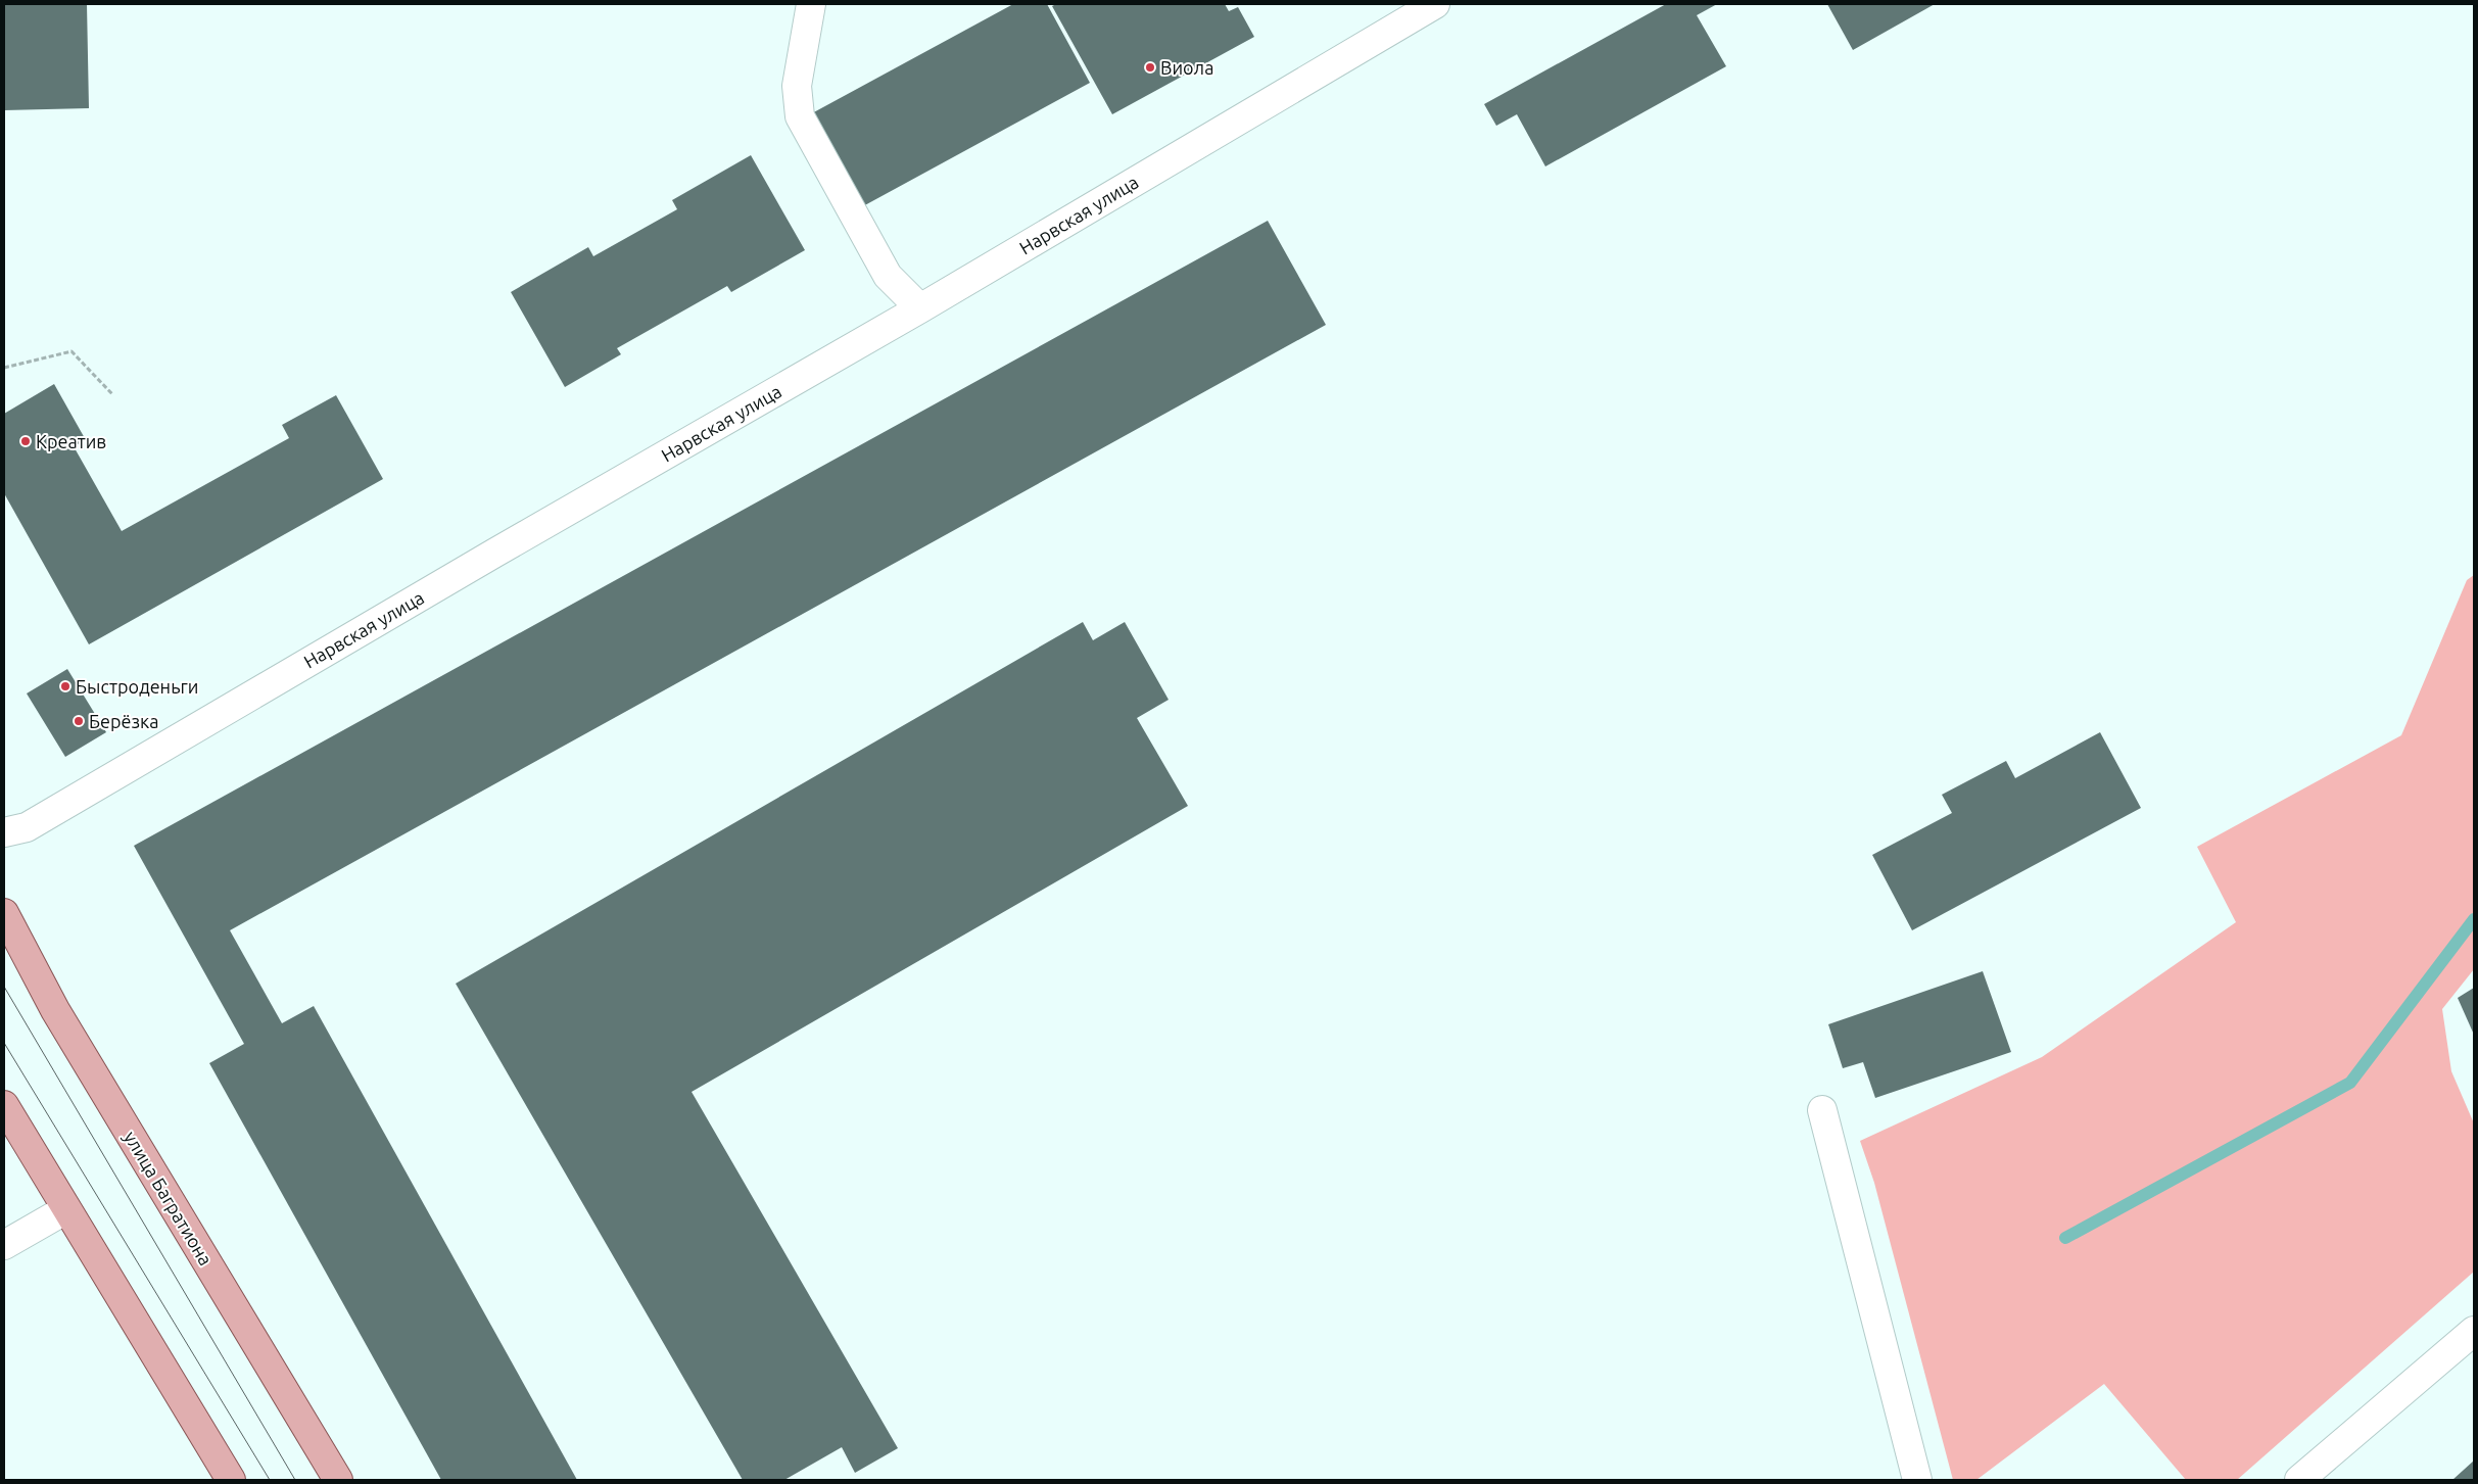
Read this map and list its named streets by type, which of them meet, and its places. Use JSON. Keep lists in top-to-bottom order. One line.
{"streets":{"main road":["улица Багратиона"],"street":["Нарвская улица"]},"places":["Виола","Креатив","Быстроденьги","Берёзка"]}
